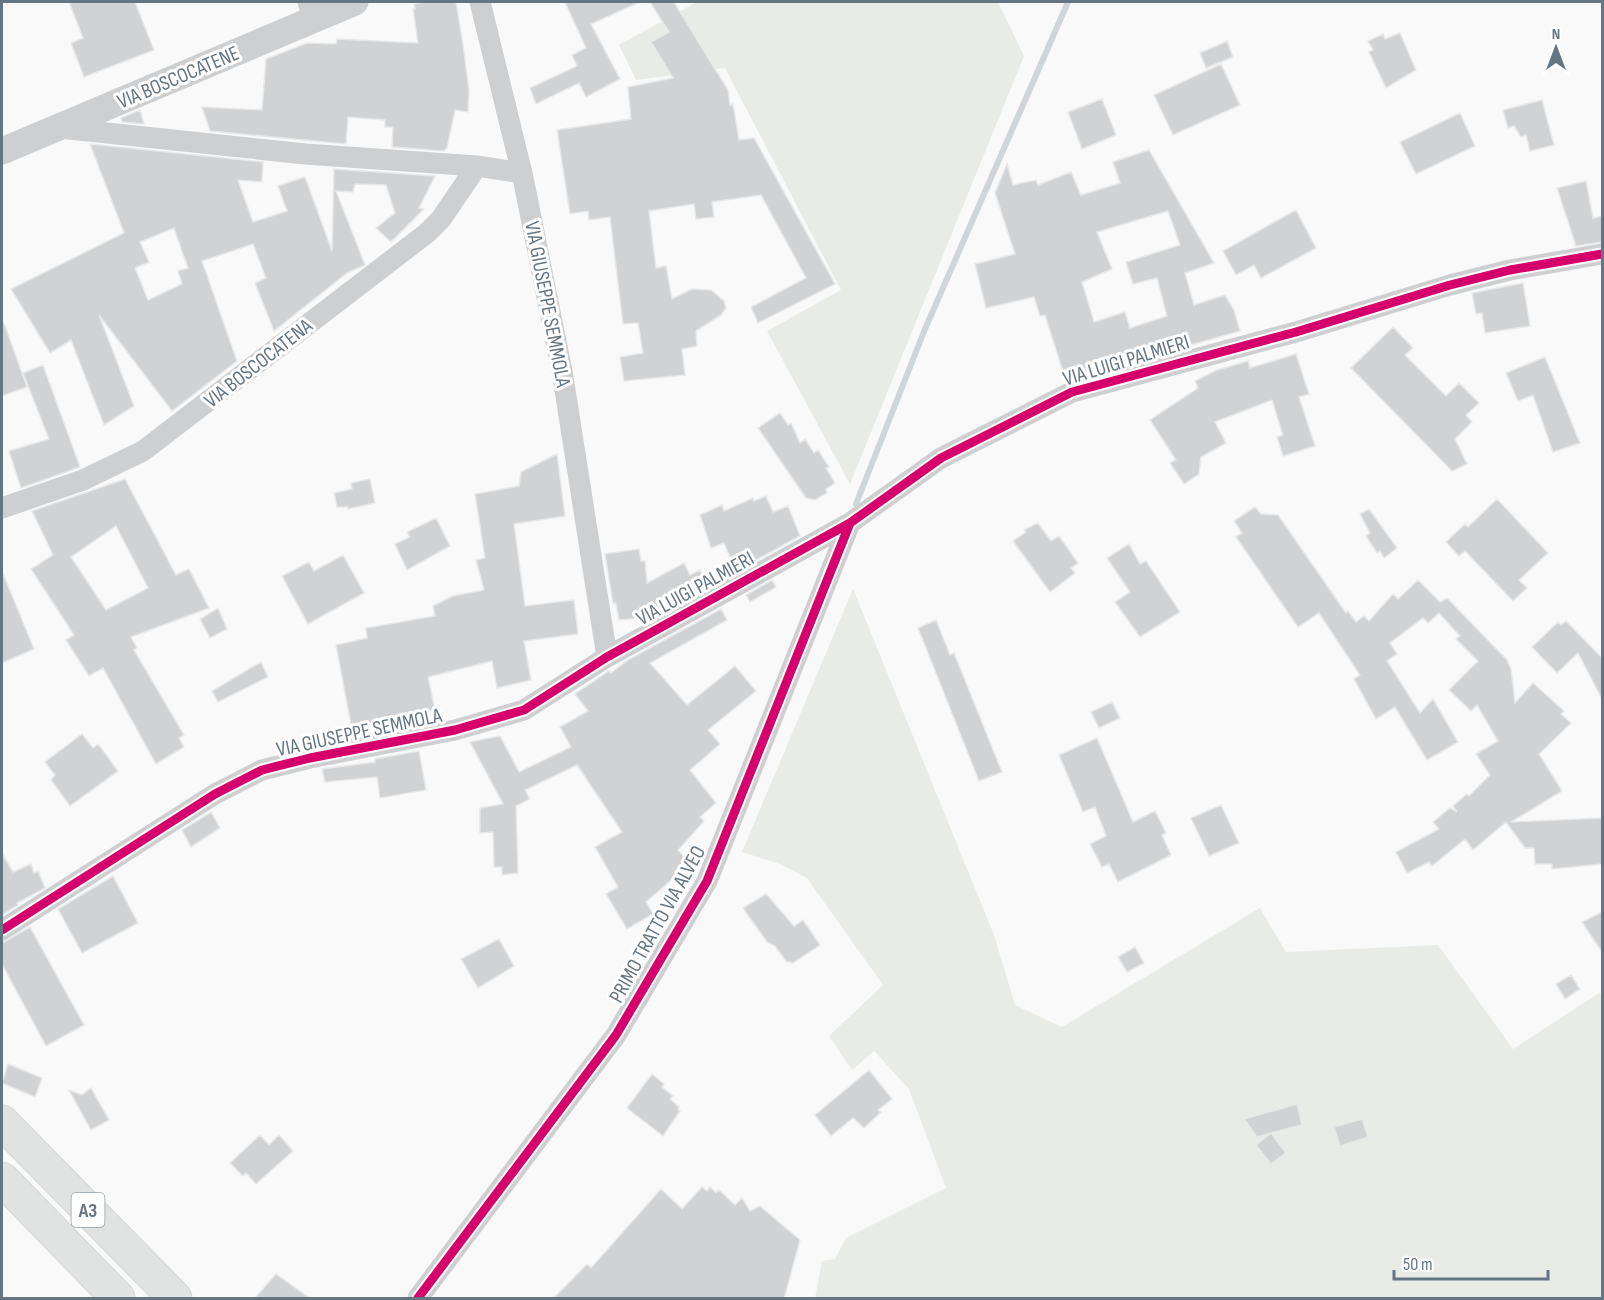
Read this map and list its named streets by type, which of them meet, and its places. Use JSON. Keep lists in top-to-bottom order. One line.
{"streets":{"highway":["A3"],"street":["VIA BOSCOCATENE","VIA GIUSEPPE SEMMOLA","VIA LUIGI PALMIERI","VIA BOSCOCATENA","PRIMO TRATTO VIA ALVEO"]},"crossings":[["VIA GIUSEPPE SEMMOLA","VIA LUIGI PALMIERI"],["VIA LUIGI PALMIERI","PRIMO TRATTO VIA ALVEO"]],"scale_bar":"50 m","north":"top"}
